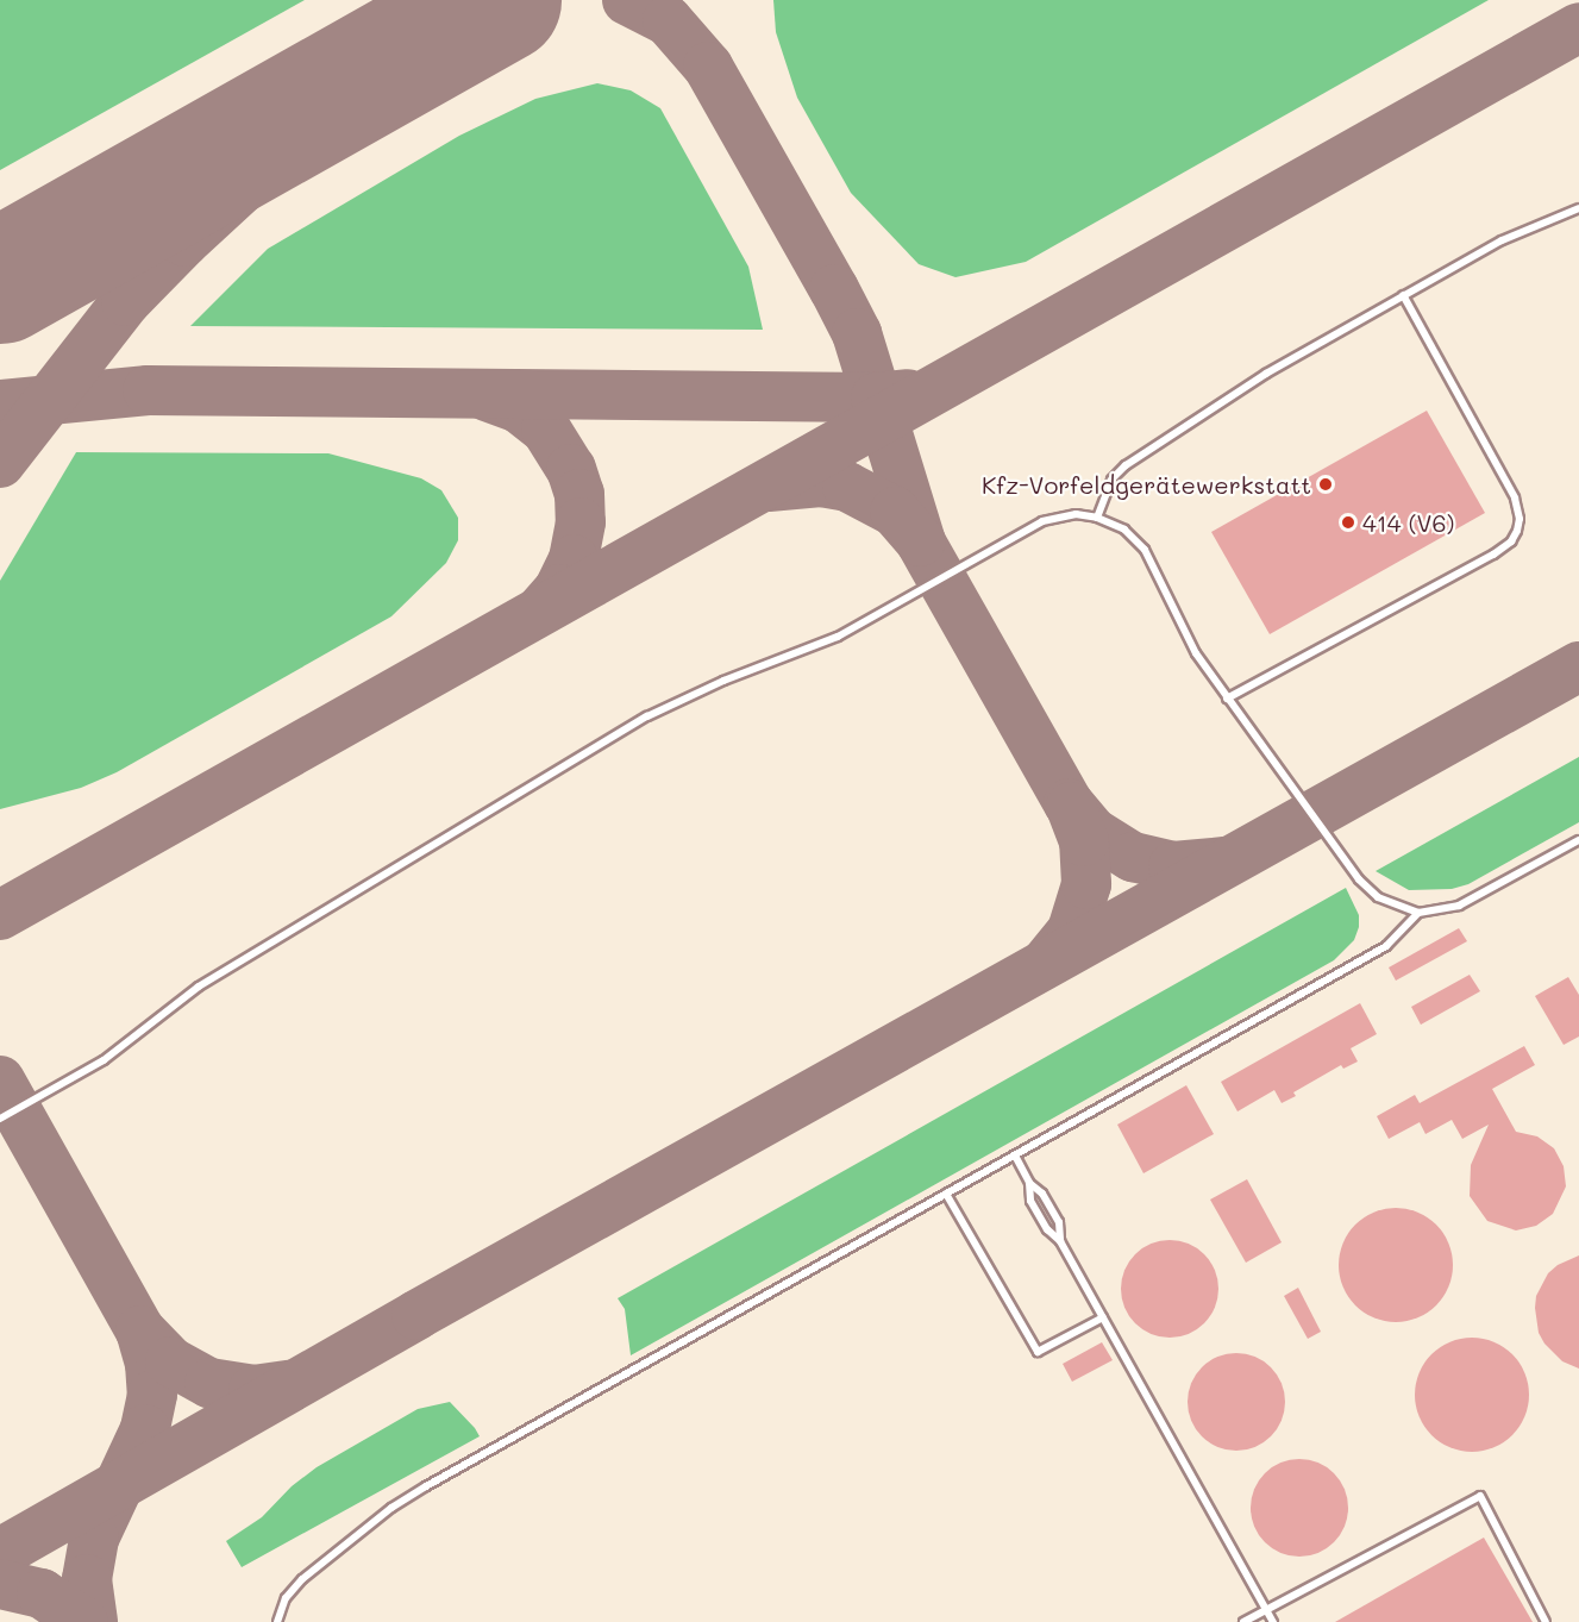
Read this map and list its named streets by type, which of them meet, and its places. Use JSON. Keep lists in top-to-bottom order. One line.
{"places":["Kfz-Vorfeldgerätewerkstatt","414 (V6)"]}
